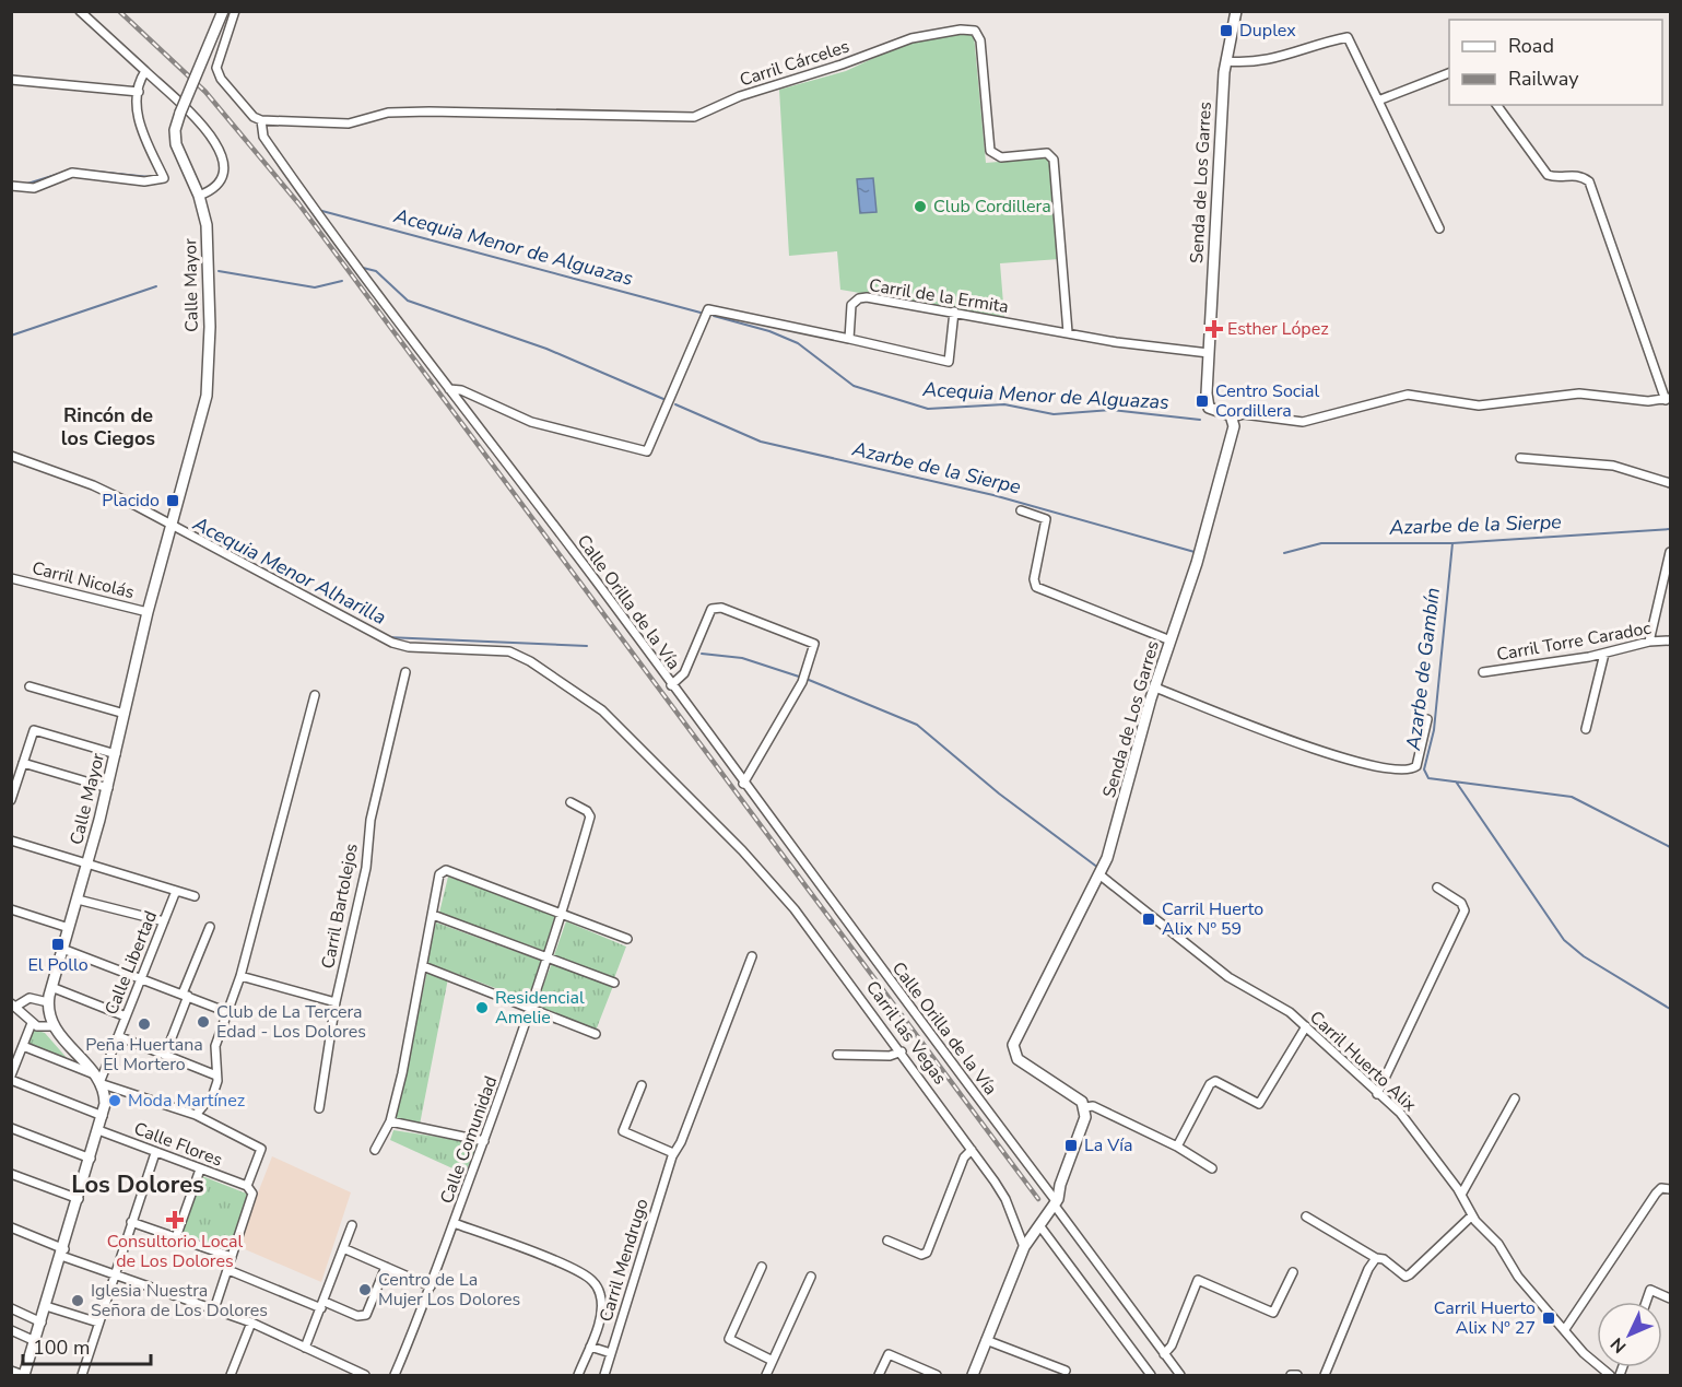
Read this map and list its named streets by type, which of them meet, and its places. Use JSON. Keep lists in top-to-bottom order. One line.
{"streets":{"street":["Carril Cárceles","Senda de Los Garres","Calle Mayor","Carril de la Ermita","Carril Nicolás","Calle Orilla de la Vía","Carril Torre Caradoc","Carril Bartolejos","Calle Libertad","Carril las Vegas","Carril Huerto Alix","Calle Comunidad","Calle Flores","Carril Mendrugo"]},"crossings":[["Carril Cárceles","Carril de la Ermita"],["Carril Cárceles","Calle Orilla de la Vía"],["Senda de Los Garres","Carril de la Ermita"],["Senda de Los Garres","Carril Huerto Alix"],["Calle Mayor","Carril Nicolás"],["Calle Mayor","Calle Libertad"],["Calle Mayor","Carril las Vegas"]],"districts":["Rincón de los Ciegos","Los Dolores"],"water":["Acequia Menor de Alguazas","Azarbe de la Sierpe","Acequia Menor Alharilla","Azarbe de Gambín"],"places":{"transit":["Duplex","Centro Social Cordillera","Placido","Carril Huerto Alix Nº 59","El Pollo","La Vía","Carril Huerto Alix Nº 27"],"other":["Club Cordillera","Residencial Amelie","Club de La Tercera Edad - Los Dolores","Peña Huertana El Mortero","Moda Martínez","Centro de La Mujer Los Dolores","Iglesia Nuestra Señora de Los Dolores"],"health":["Esther López","Consultorio Local de Los Dolores"]},"legend":["Road","Railway"],"scale_bar":"100 m","north":"bottom left"}
